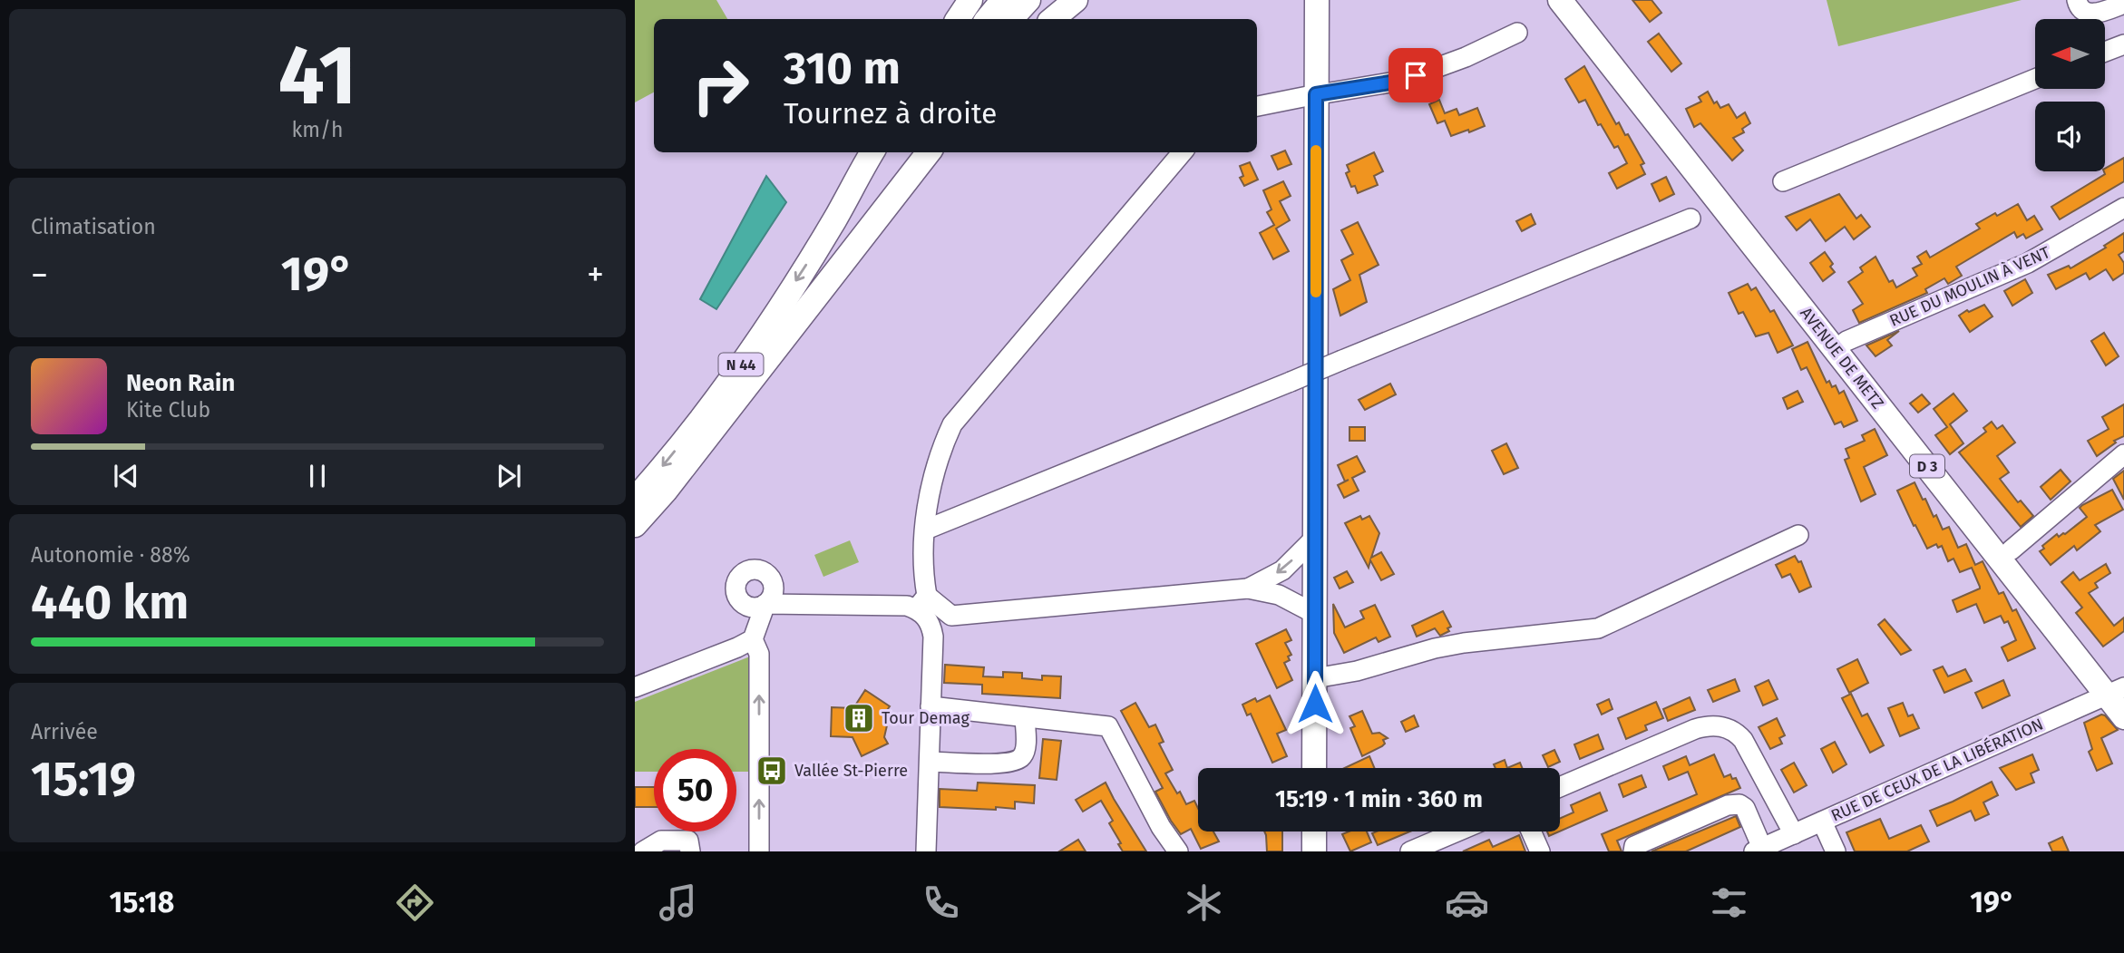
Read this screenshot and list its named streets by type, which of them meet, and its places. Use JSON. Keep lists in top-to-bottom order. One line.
{"streets":{"main road":["AVENUE DE METZ","N 44","D 3"],"street":["RUE DU MOULIN À VENT","RUE DE CEUX DE LA LIBÉRATION"]},"crossings":[["RUE DU MOULIN À VENT","AVENUE DE METZ"],["AVENUE DE METZ","RUE DE CEUX DE LA LIBÉRATION"]],"places":{"building":["Tour Demag"],"bus stop":["Vallée St-Pierre"]},"north":"left","page":{"tile":[["41","km/h"],"Climatisation",["Autonomie · 88%","440 km"],["Arrivée","15:19"]],"turn":["310 m","Tournez à droite"],"heat":["−","19°","+"],"song":["Neon Rain","Kite Club"],"limit":"50","trip":"15:19 · 1 min · 360 m","tabs":["15:18","19°"]}}
